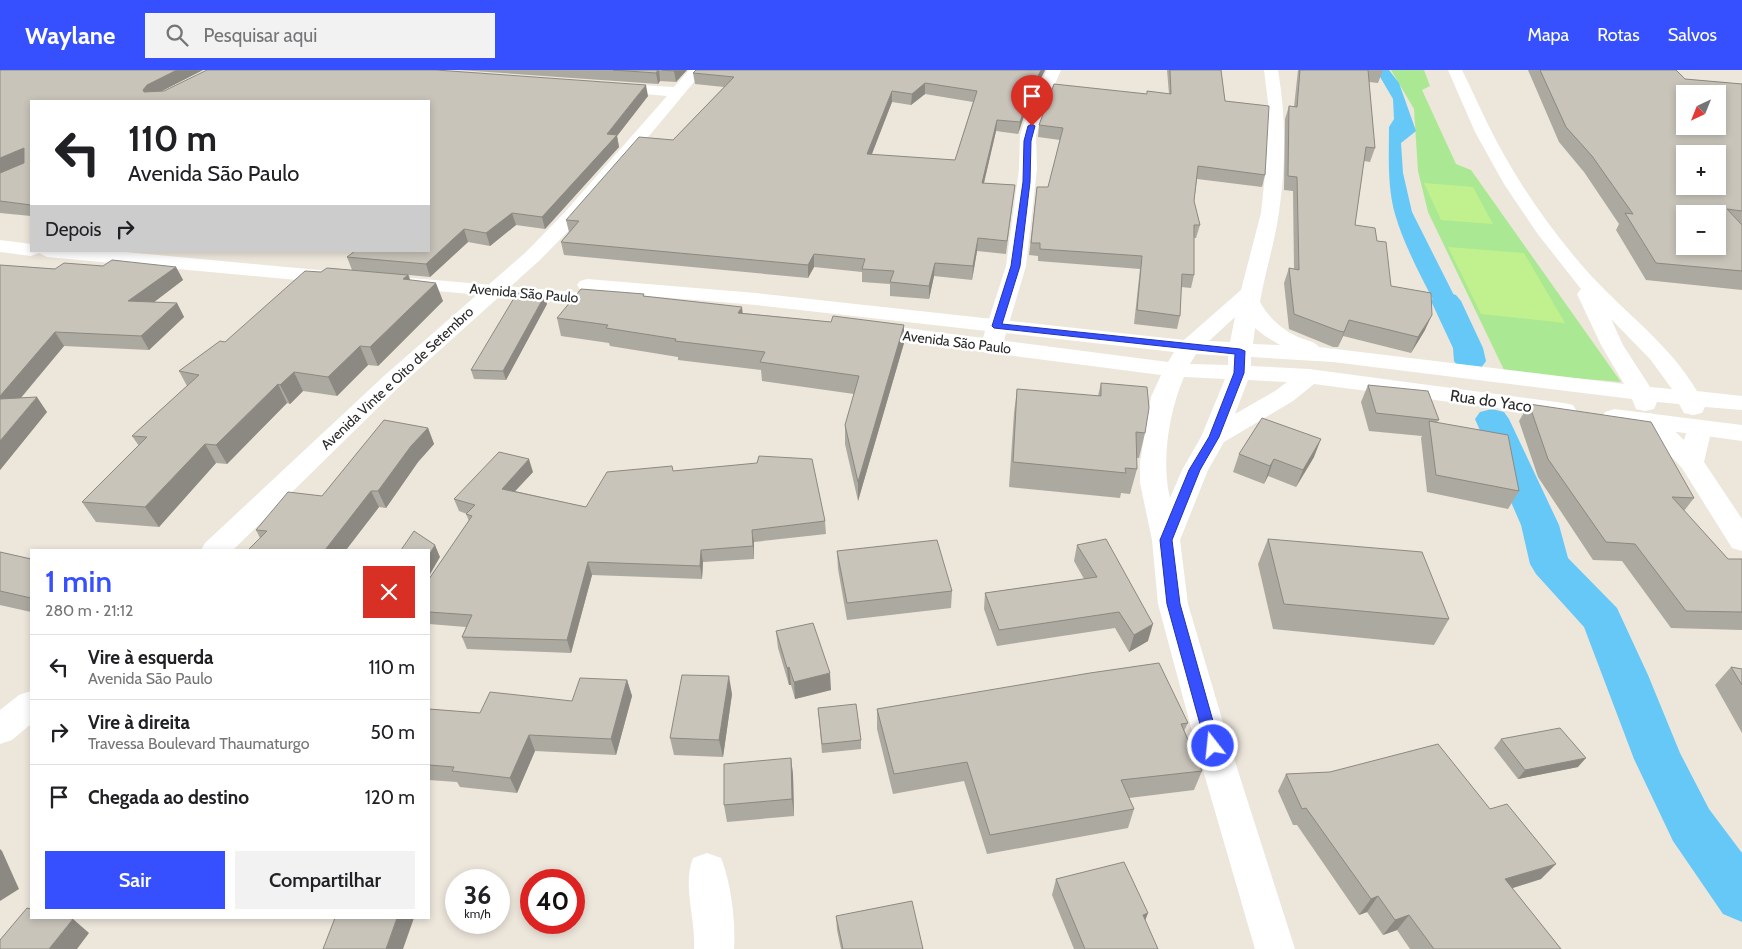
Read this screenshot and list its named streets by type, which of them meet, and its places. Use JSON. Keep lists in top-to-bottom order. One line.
{"streets":{"street":["Avenida São Paulo","Avenida Vinte e Oito de Setembro","Rua do Yaco"]},"crossings":[["Avenida São Paulo","Avenida Vinte e Oito de Setembro"],["Avenida São Paulo","Rua do Yaco"]],"north":"bottom left","page":{"header":"Waylane","search":"Pesquisar aqui","nav":["Mapa","Rotas","Salvos"],"map_buttons":["+","−"],"turn":["110 m","Avenida São Paulo"],"then":"Depois","heading":["1 min","280 m · 21:12"],"list":[{"name":"Vire à esquerda","note":"Avenida São Paulo","value":"110 m"},{"name":"Vire à direita","note":"Travessa Boulevard Thaumaturgo","value":"50 m"},{"name":"Chegada ao destino","value":"120 m"}],"buttons":["Sair","Compartilhar"],"speed":"36 km/h","limit":"40"}}
